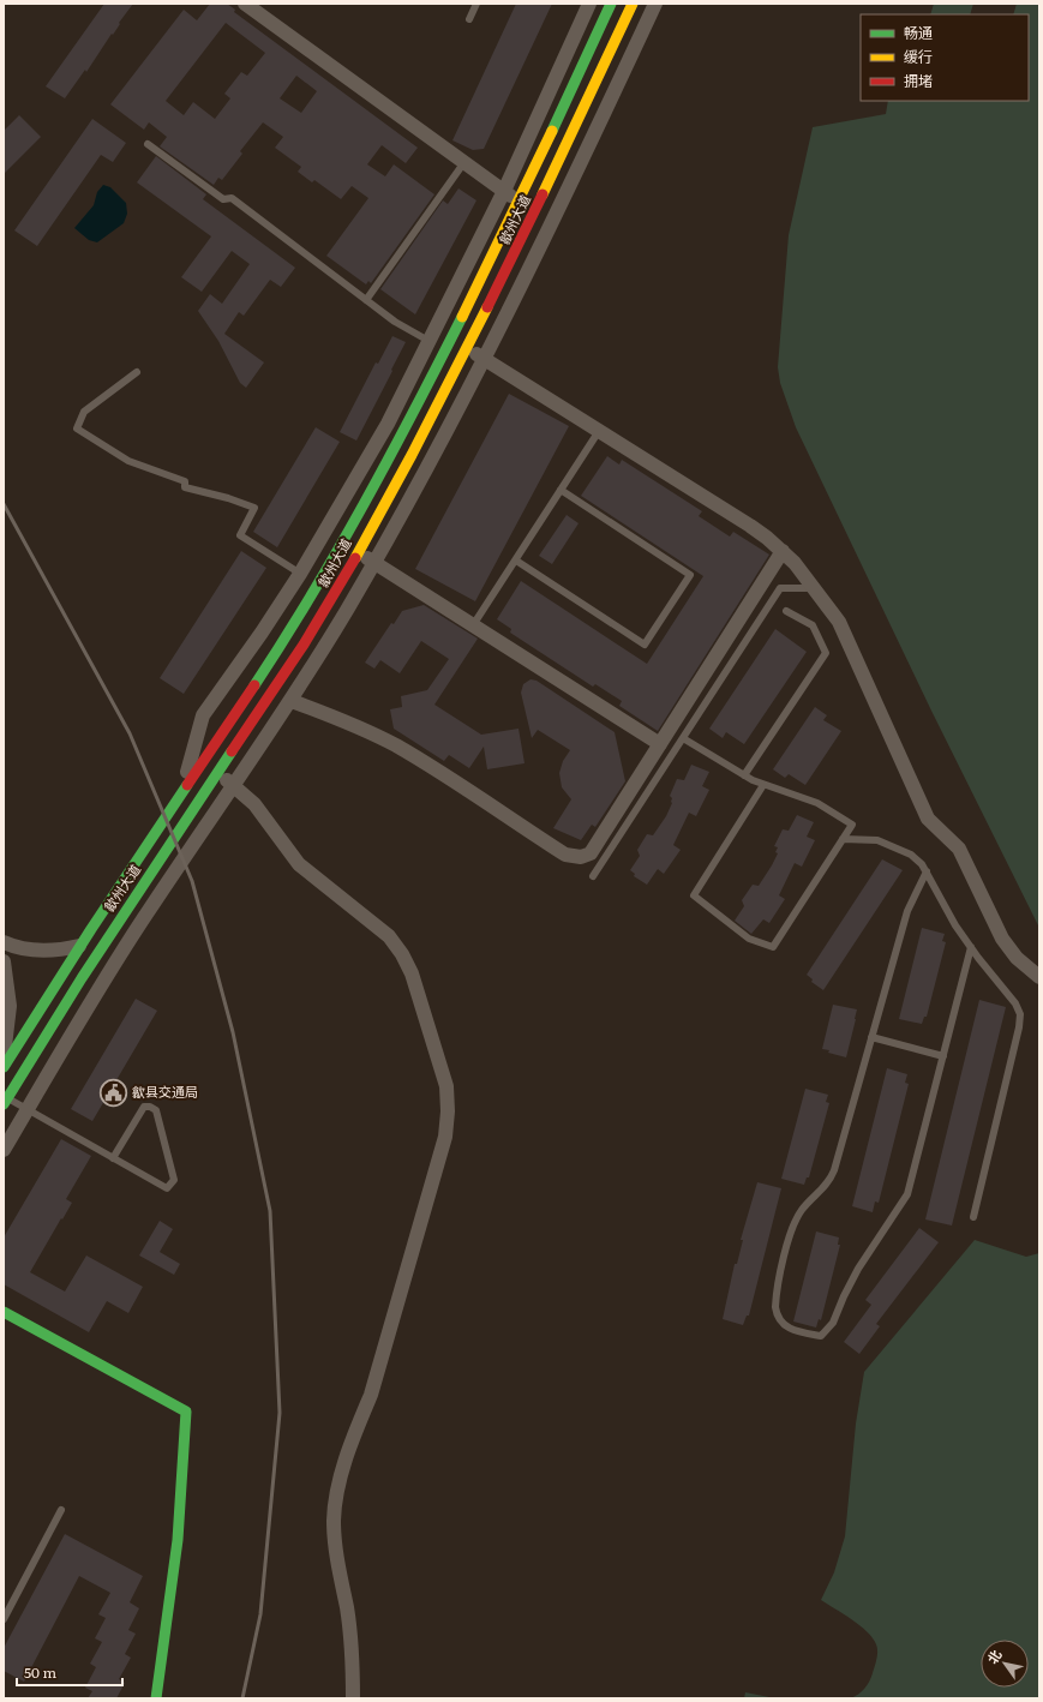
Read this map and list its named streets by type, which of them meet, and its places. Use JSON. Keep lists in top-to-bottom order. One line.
{"streets":{"main road":["歙州大道"]},"places":{"public building":["歙县交通局"]},"legend":["畅通","缓行","拥堵"],"scale_bar":"50 m","north":"top left"}
